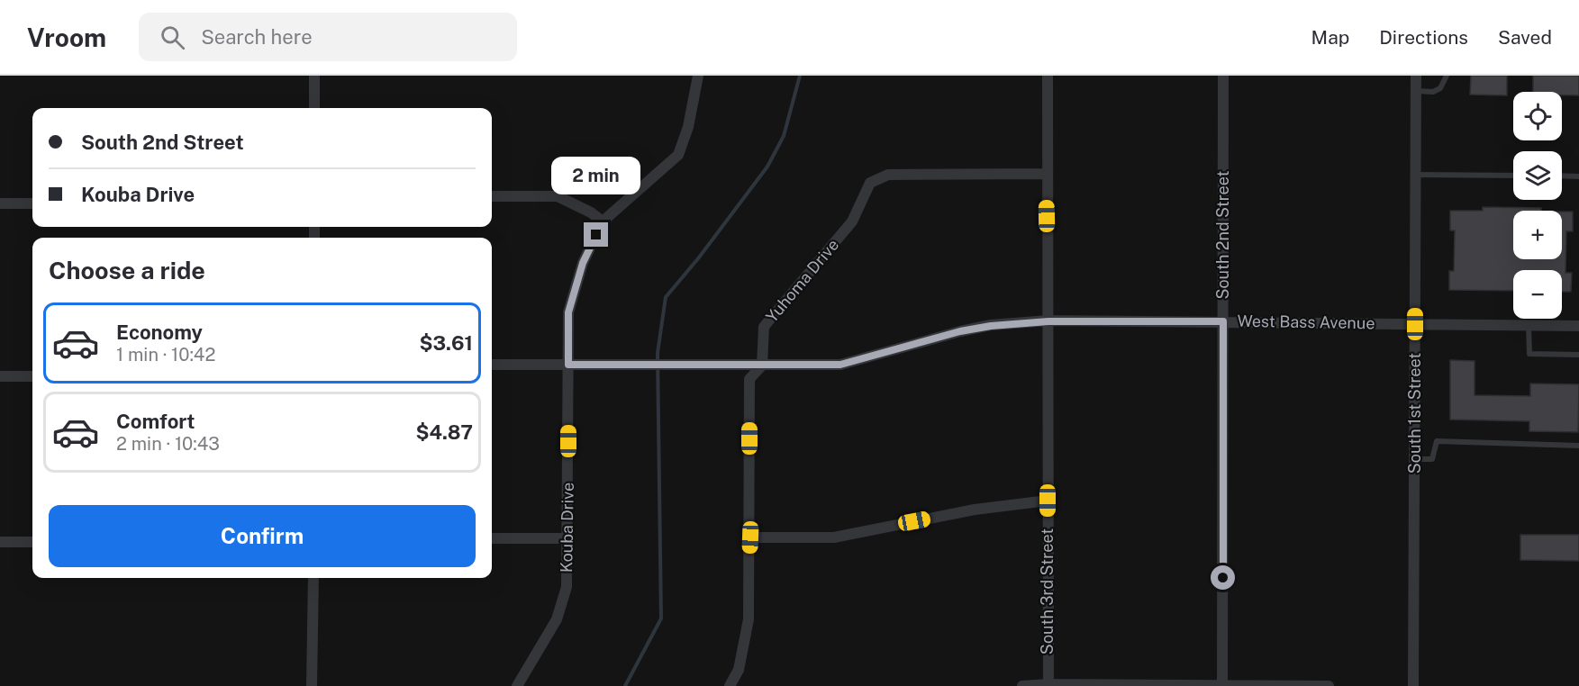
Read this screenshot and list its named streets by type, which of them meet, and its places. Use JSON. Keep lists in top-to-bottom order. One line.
{"streets":{"street":["South 2nd Street","Yuhoma Drive","West Bass Avenue","South 1st Street","Kouba Drive","South 3rd Street"]},"crossings":[["South 2nd Street","West Bass Avenue"],["Yuhoma Drive","West Bass Avenue"],["Yuhoma Drive","South 3rd Street"],["West Bass Avenue","South 1st Street"],["West Bass Avenue","Kouba Drive"],["West Bass Avenue","South 3rd Street"]],"page":{"header":"Vroom","search":"Search here","nav":["Map","Directions","Saved"],"map_buttons":["+","−"],"banner":["South 2nd Street","Kouba Drive"],"bubble":"2 min","heading":"Choose a ride","list":[{"name":"Economy","note":"1 min · 10:42","value":"$3.61"},{"name":"Comfort","note":"2 min · 10:43","value":"$4.87"}],"buttons":"Confirm"}}
